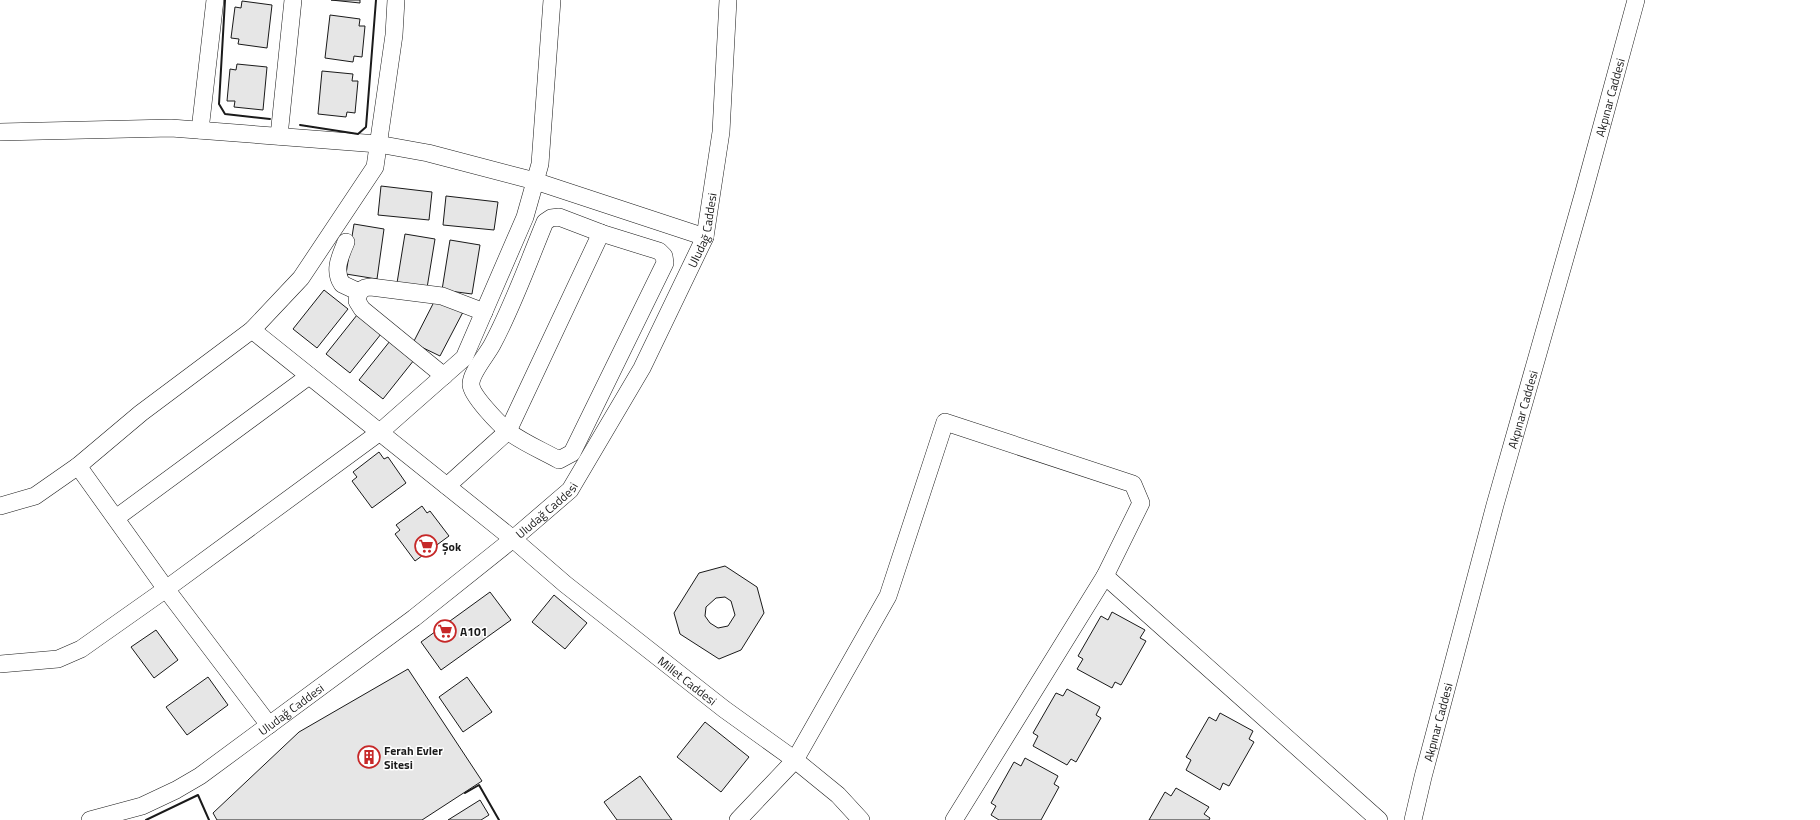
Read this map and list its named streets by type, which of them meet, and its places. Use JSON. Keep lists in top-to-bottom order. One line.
{"streets":{"street":["Akpınar Caddesi","Uludağ Caddesi","Millet Caddesi"]},"crossings":[["Uludağ Caddesi","Millet Caddesi"]],"places":{"supermarket":["Şok","A101"],"building":["Ferah Evler Sitesi"]}}
